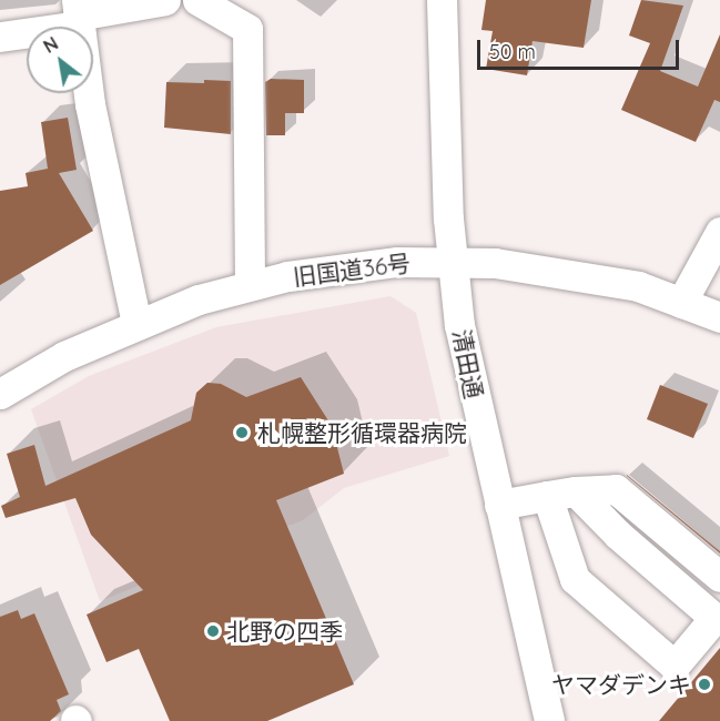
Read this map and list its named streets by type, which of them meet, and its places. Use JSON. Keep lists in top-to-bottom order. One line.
{"streets":{"street":["旧国道36号","清田通"]},"crossings":[["旧国道36号","清田通"]],"places":["札幌整形循環器病院","北野の四季","ヤマダデンキ"],"scale_bar":"50 m","north":"top left"}
